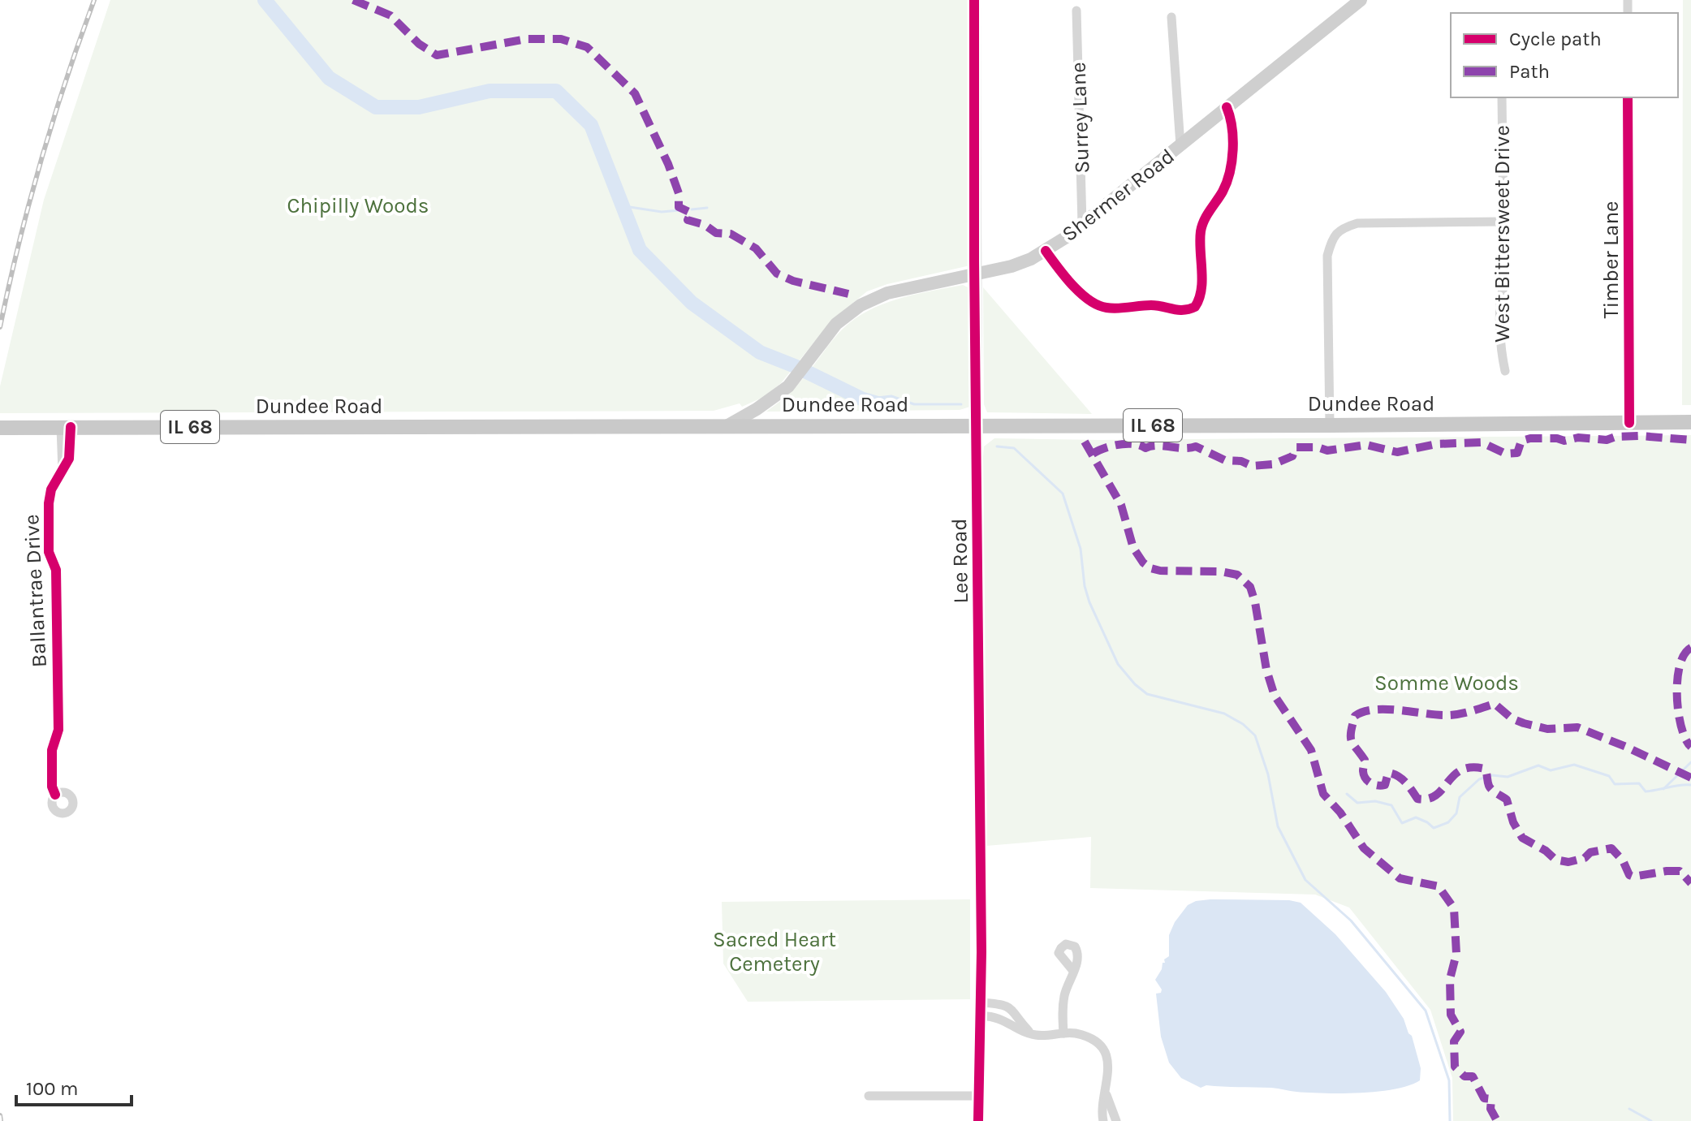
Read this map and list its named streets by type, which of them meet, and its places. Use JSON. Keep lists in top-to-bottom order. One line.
{"streets":{"main road":["Shermer Road","Dundee Road","IL 68","Lee Road"],"street":["Surrey Lane","West Bittersweet Drive","Timber Lane","Ballantrae Drive"]},"crossings":[["Surrey Lane","Shermer Road"],["Shermer Road","Dundee Road"],["Shermer Road","Lee Road"],["Timber Lane","Dundee Road"],["Dundee Road","Lee Road"],["Dundee Road","Ballantrae Drive"]],"parks":["Chipilly Woods","Somme Woods","Sacred Heart Cemetery"],"legend":["Cycle path","Path"],"scale_bar":"100 m"}
